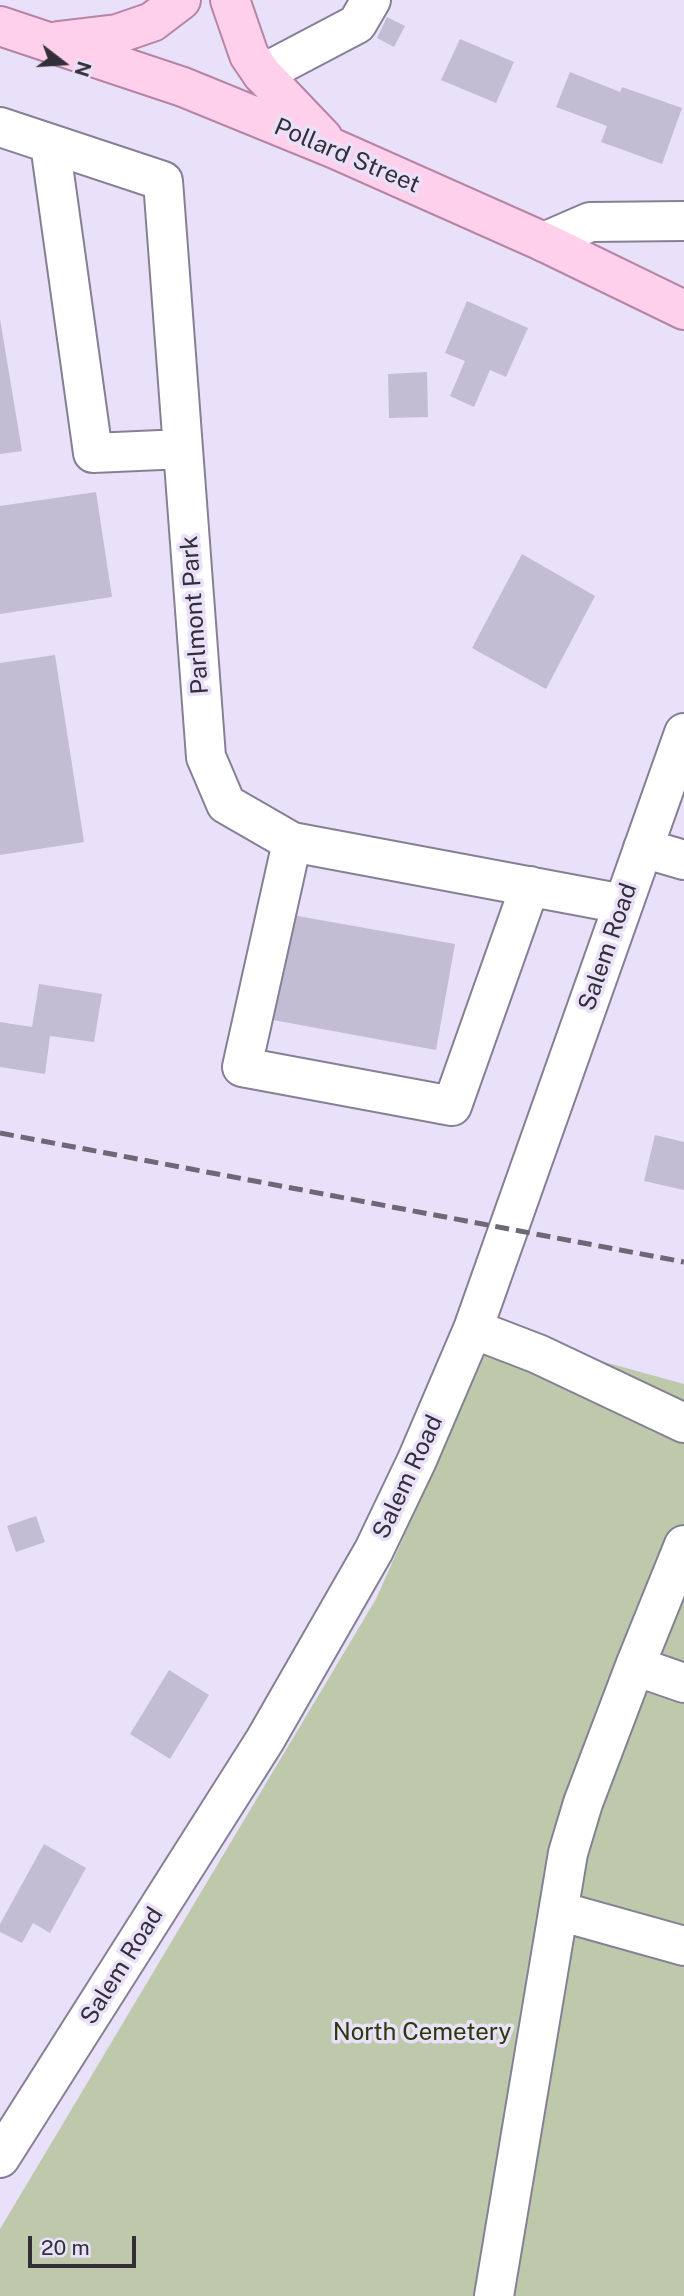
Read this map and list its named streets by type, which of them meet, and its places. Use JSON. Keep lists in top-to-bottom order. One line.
{"streets":{"main road":["Pollard Street"],"street":["Parlmont Park","Salem Road"]},"crossings":[["Parlmont Park","Salem Road"]],"parks":["North Cemetery"],"scale_bar":"20 m","north":"right"}
